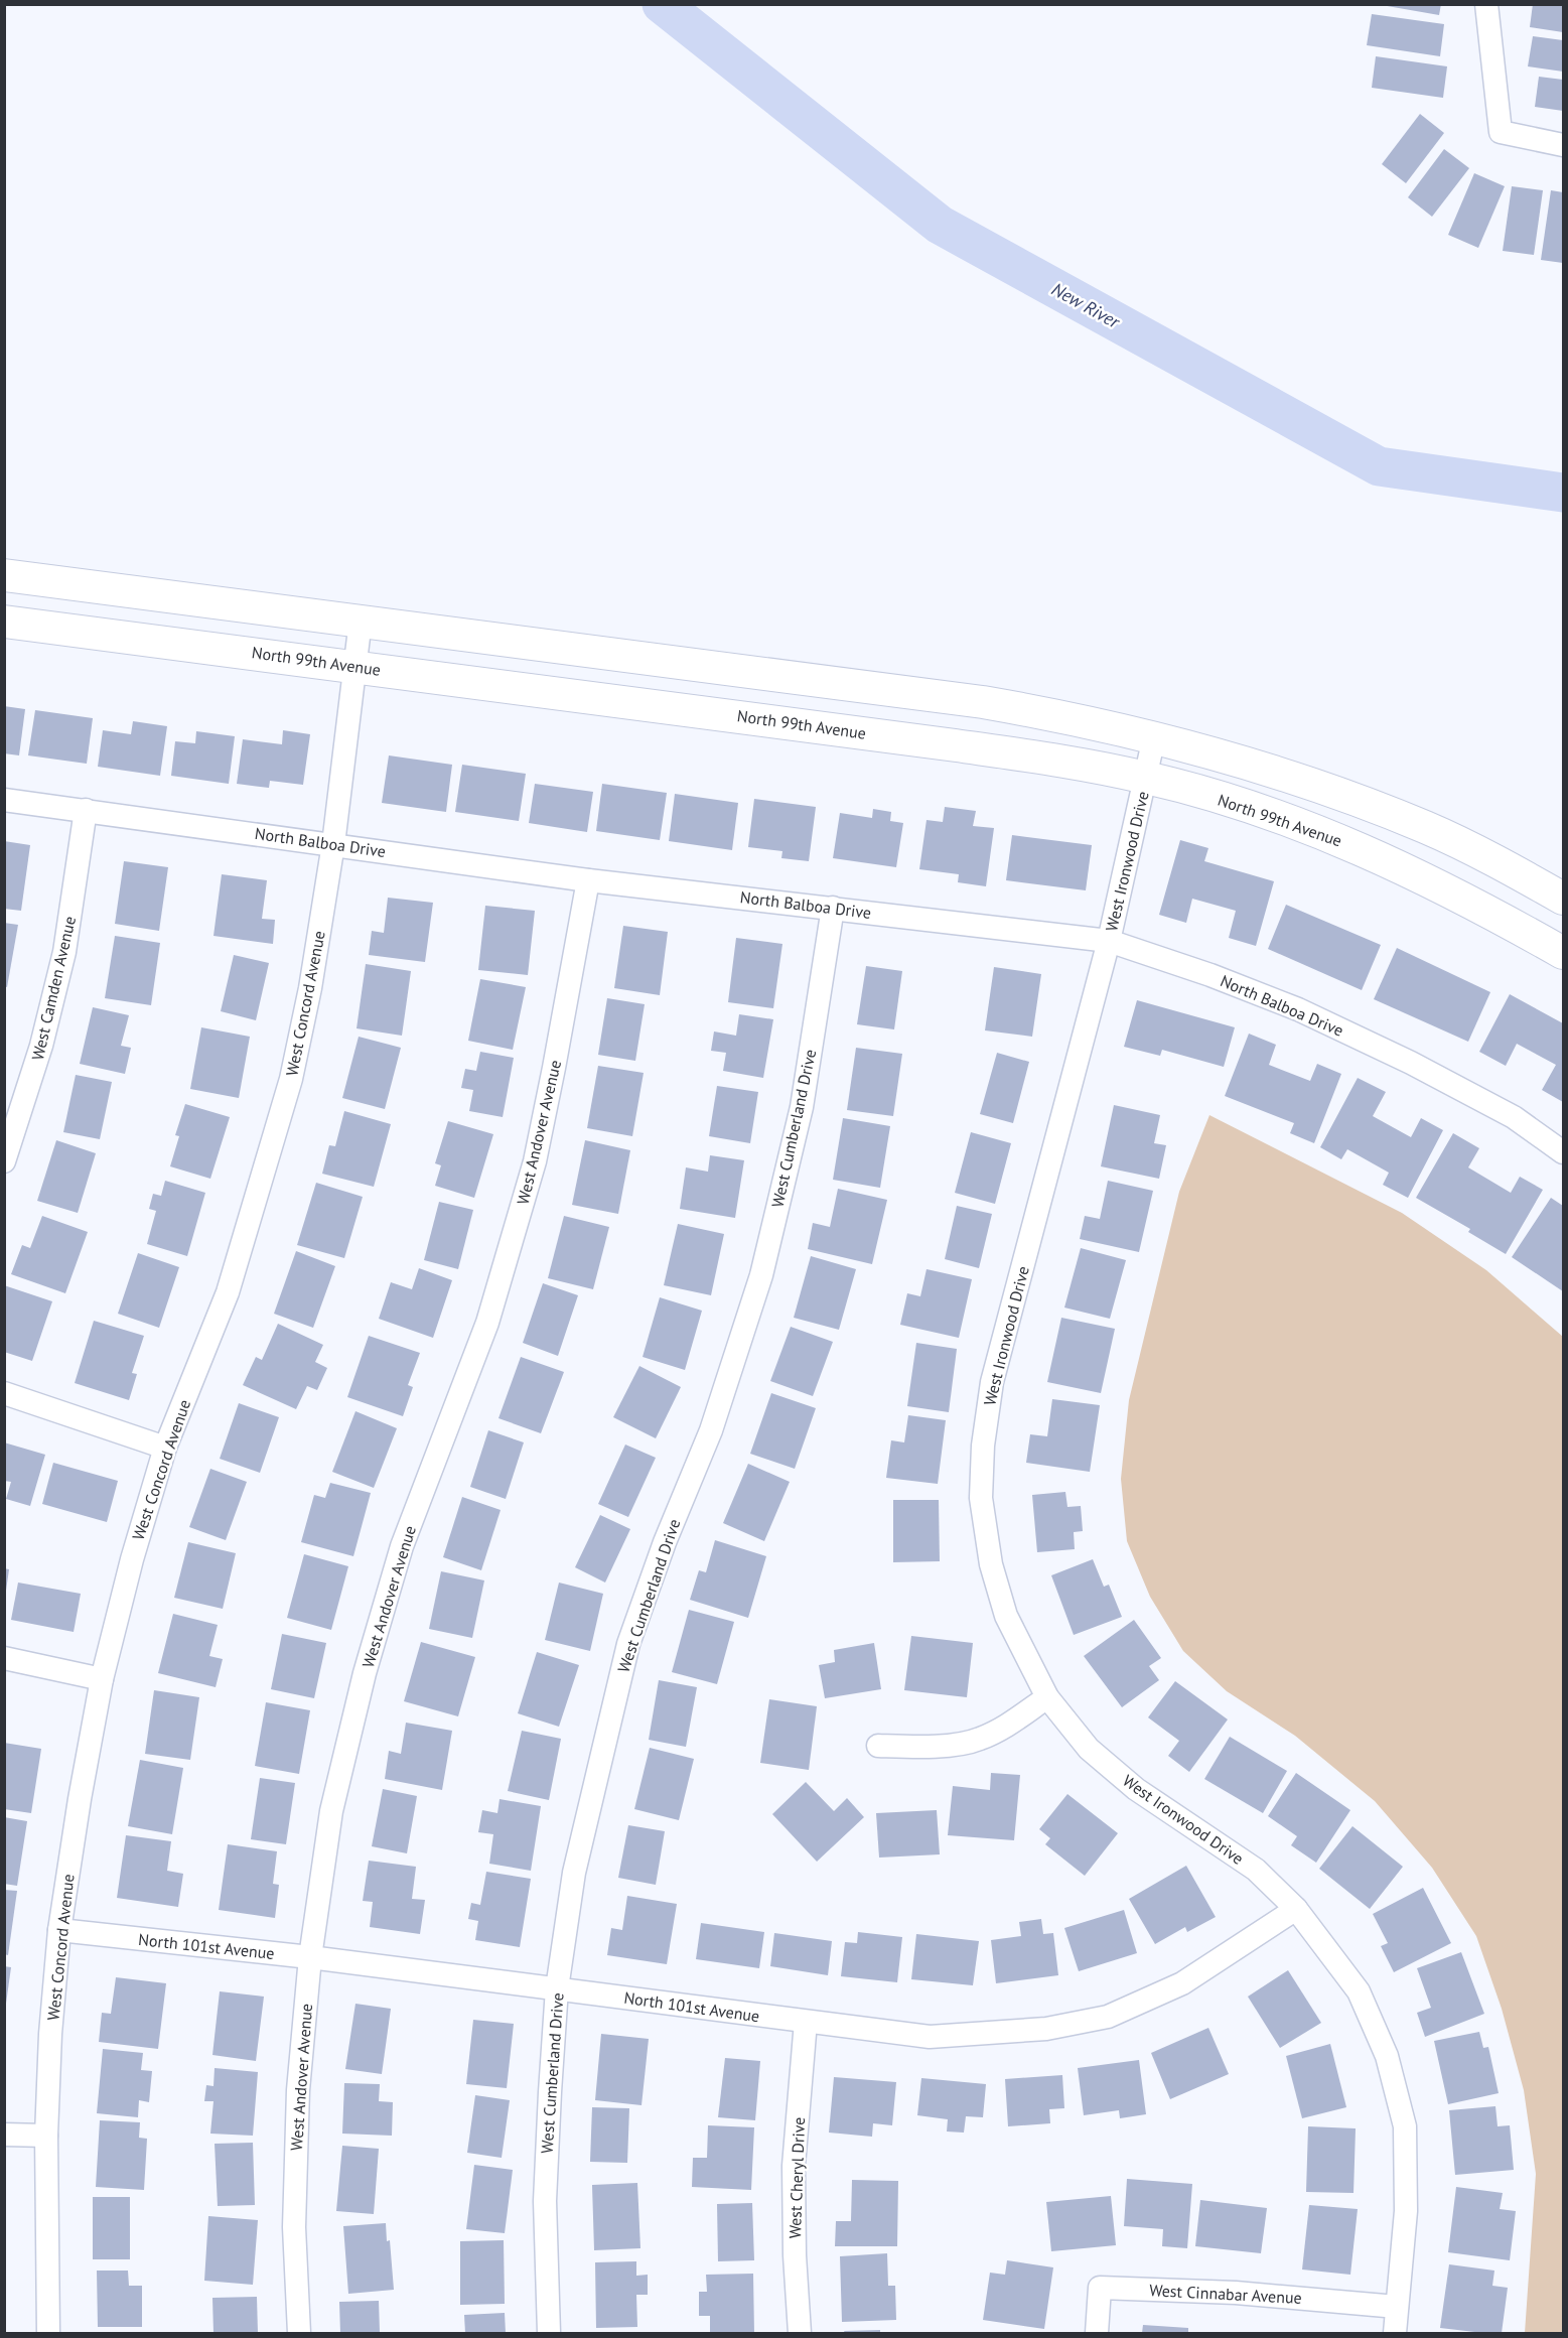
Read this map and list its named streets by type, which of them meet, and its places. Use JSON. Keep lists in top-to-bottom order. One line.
{"streets":{"main road":["North 99th Avenue"],"street":["North Balboa Drive","West Ironwood Drive","West Camden Avenue","West Concord Avenue","West Cumberland Drive","West Andover Avenue","North 101st Avenue","West Cheryl Drive","West Cinnabar Avenue"]},"crossings":[["North 99th Avenue","West Ironwood Drive"],["North 99th Avenue","West Concord Avenue"],["North Balboa Drive","West Ironwood Drive"],["North Balboa Drive","West Camden Avenue"],["North Balboa Drive","West Concord Avenue"],["North Balboa Drive","West Cumberland Drive"],["North Balboa Drive","West Andover Avenue"],["West Ironwood Drive","North 101st Avenue"],["West Ironwood Drive","West Cinnabar Avenue"],["West Concord Avenue","North 101st Avenue"],["West Cumberland Drive","North 101st Avenue"],["West Andover Avenue","North 101st Avenue"],["North 101st Avenue","West Cheryl Drive"]],"water":["New River"]}
